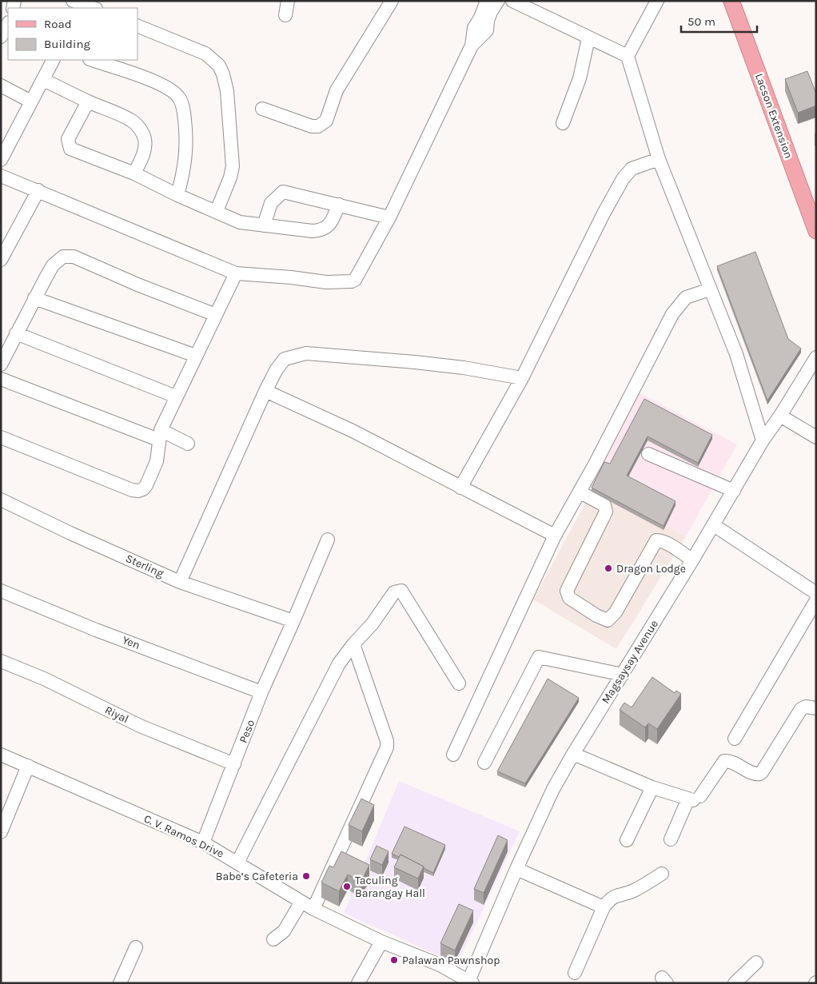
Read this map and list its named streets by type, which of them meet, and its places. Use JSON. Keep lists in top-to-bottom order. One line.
{"streets":{"main road":["Lacson Extension"],"street":["Sterling","Yen","Magsaysay Avenue","Riyal","Peso","C. V. Ramos Drive"]},"crossings":[["Sterling","Peso"],["Yen","Peso"],["Magsaysay Avenue","C. V. Ramos Drive"],["Riyal","Peso"],["Peso","C. V. Ramos Drive"]],"places":["Dragon Lodge","Babe’s Cafeteria","Taculing Barangay Hall","Palawan Pawnshop"],"legend":["Road","Building"],"scale_bar":"50 m"}
